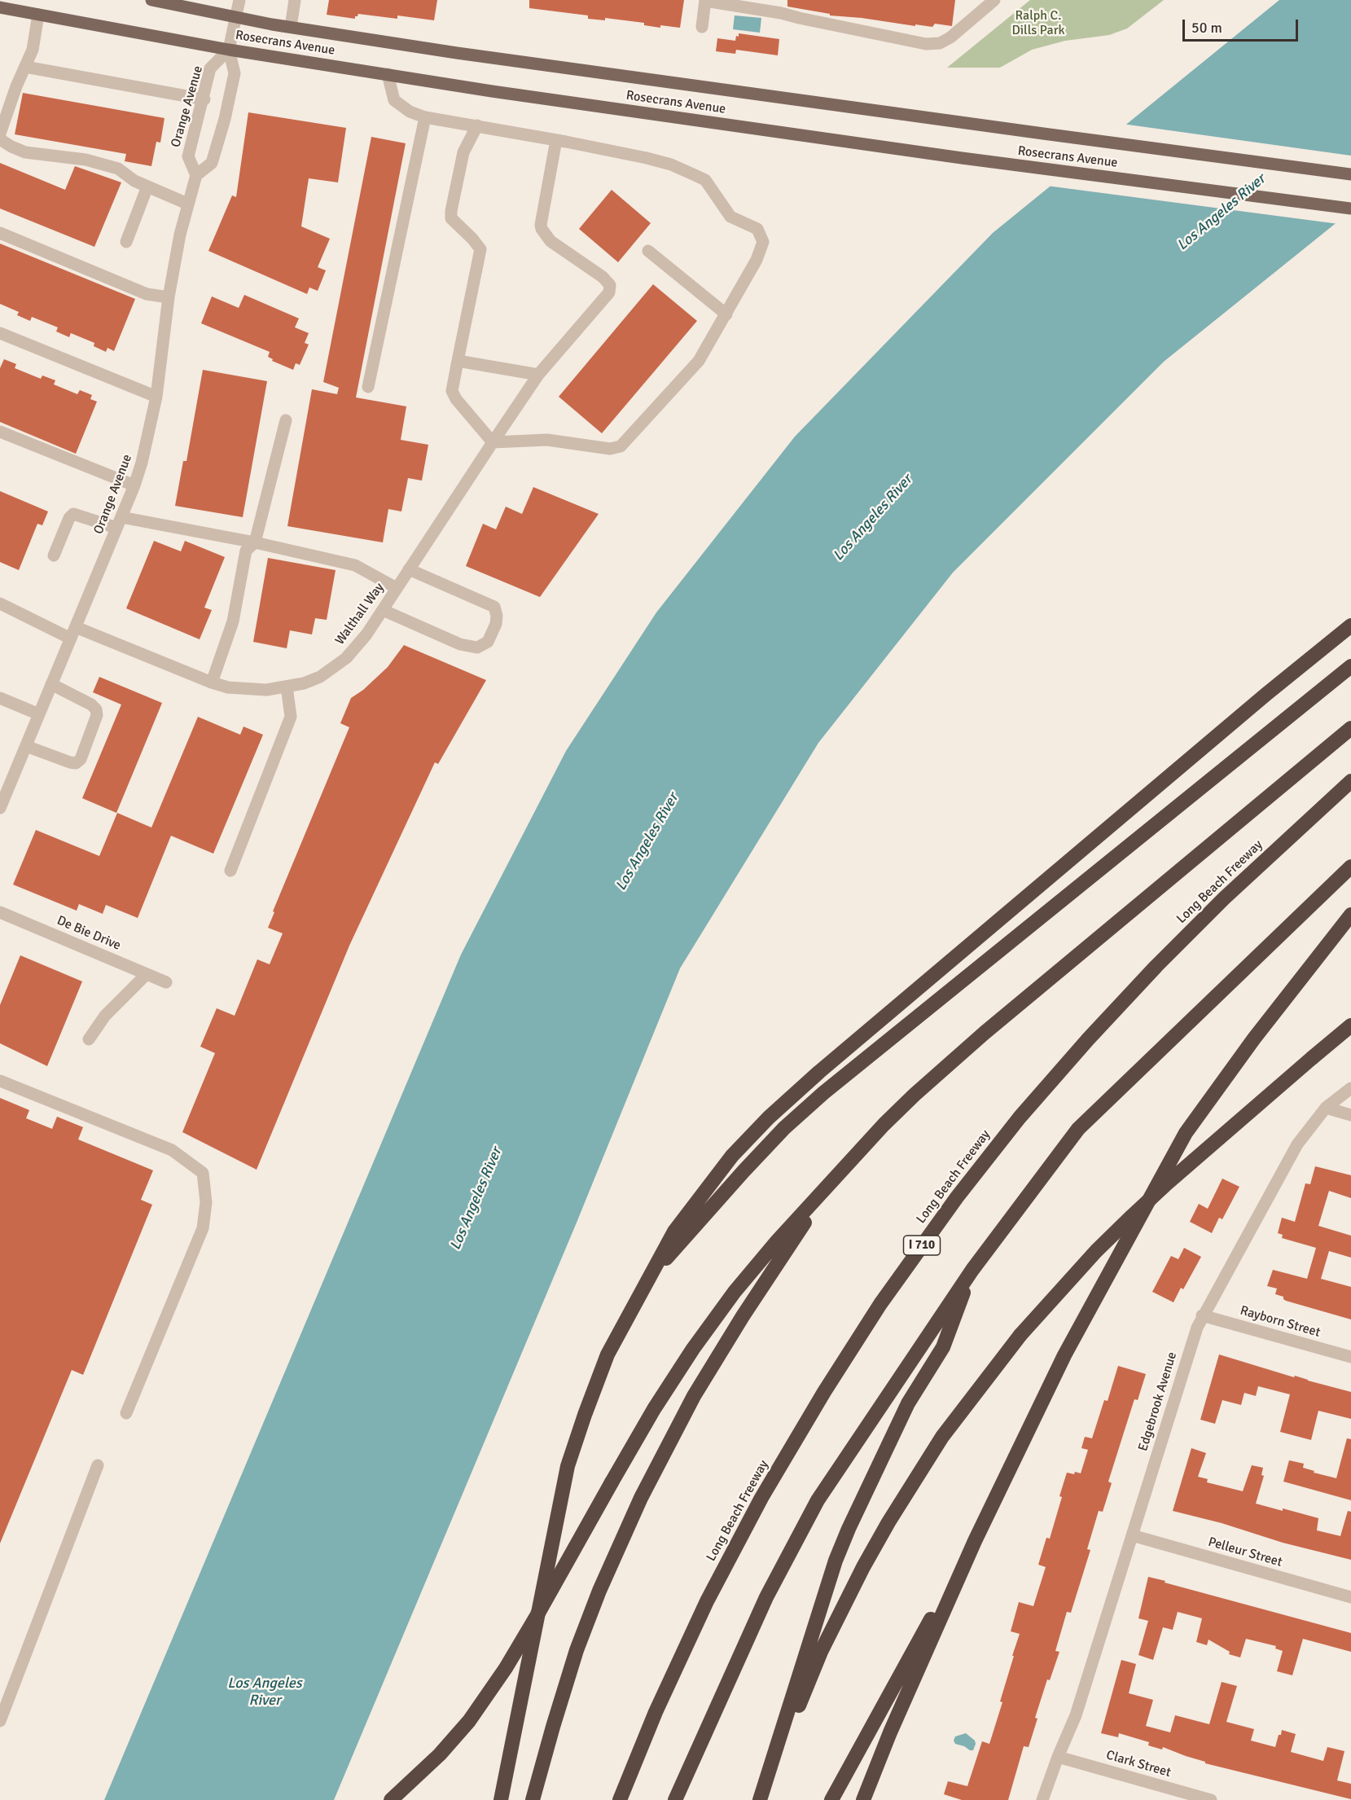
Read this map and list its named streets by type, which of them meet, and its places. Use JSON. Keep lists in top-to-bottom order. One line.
{"streets":{"highway":["Long Beach Freeway","I 710"],"main road":["Rosecrans Avenue"],"street":["Orange Avenue","Walthall Way","De Bie Drive","Rayborn Street","Edgebrook Avenue","Pelleur Street","Clark Street"]},"crossings":[["Rosecrans Avenue","Orange Avenue"],["Orange Avenue","Walthall Way"],["Rayborn Street","Edgebrook Avenue"],["Edgebrook Avenue","Pelleur Street"],["Edgebrook Avenue","Clark Street"]],"water":["Los Angeles River"],"parks":["Ralph C. Dills Park"],"scale_bar":"50 m"}
